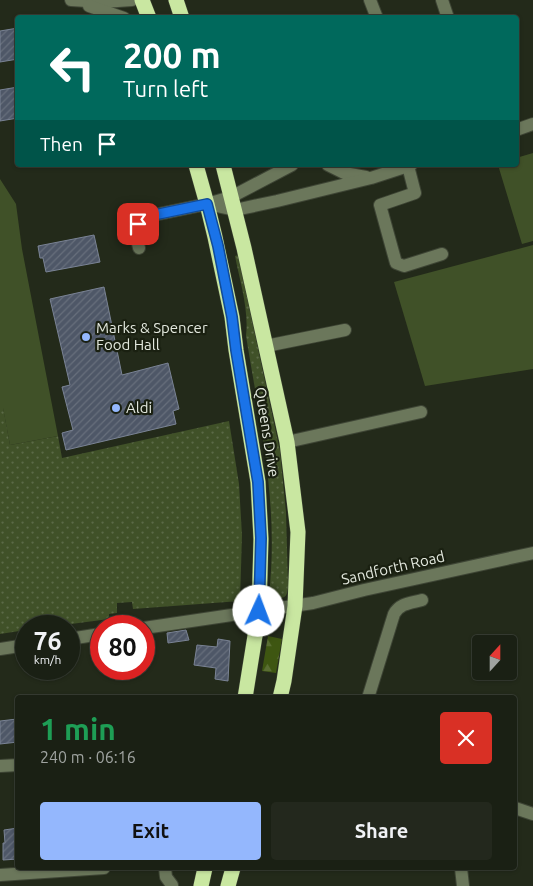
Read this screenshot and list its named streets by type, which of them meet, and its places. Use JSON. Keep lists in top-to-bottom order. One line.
{"streets":{"highway":["Queens Drive"],"street":["Sandforth Road"]},"crossings":[["Queens Drive","Sandforth Road"]],"places":["Marks & Spencer Food Hall","Aldi"],"north":"top","page":{"turn":["200 m","Turn left"],"then":"Then","speed":"76 km/h","limit":"80","heading":["1 min","240 m · 06:16"],"buttons":["Exit","Share"]}}
